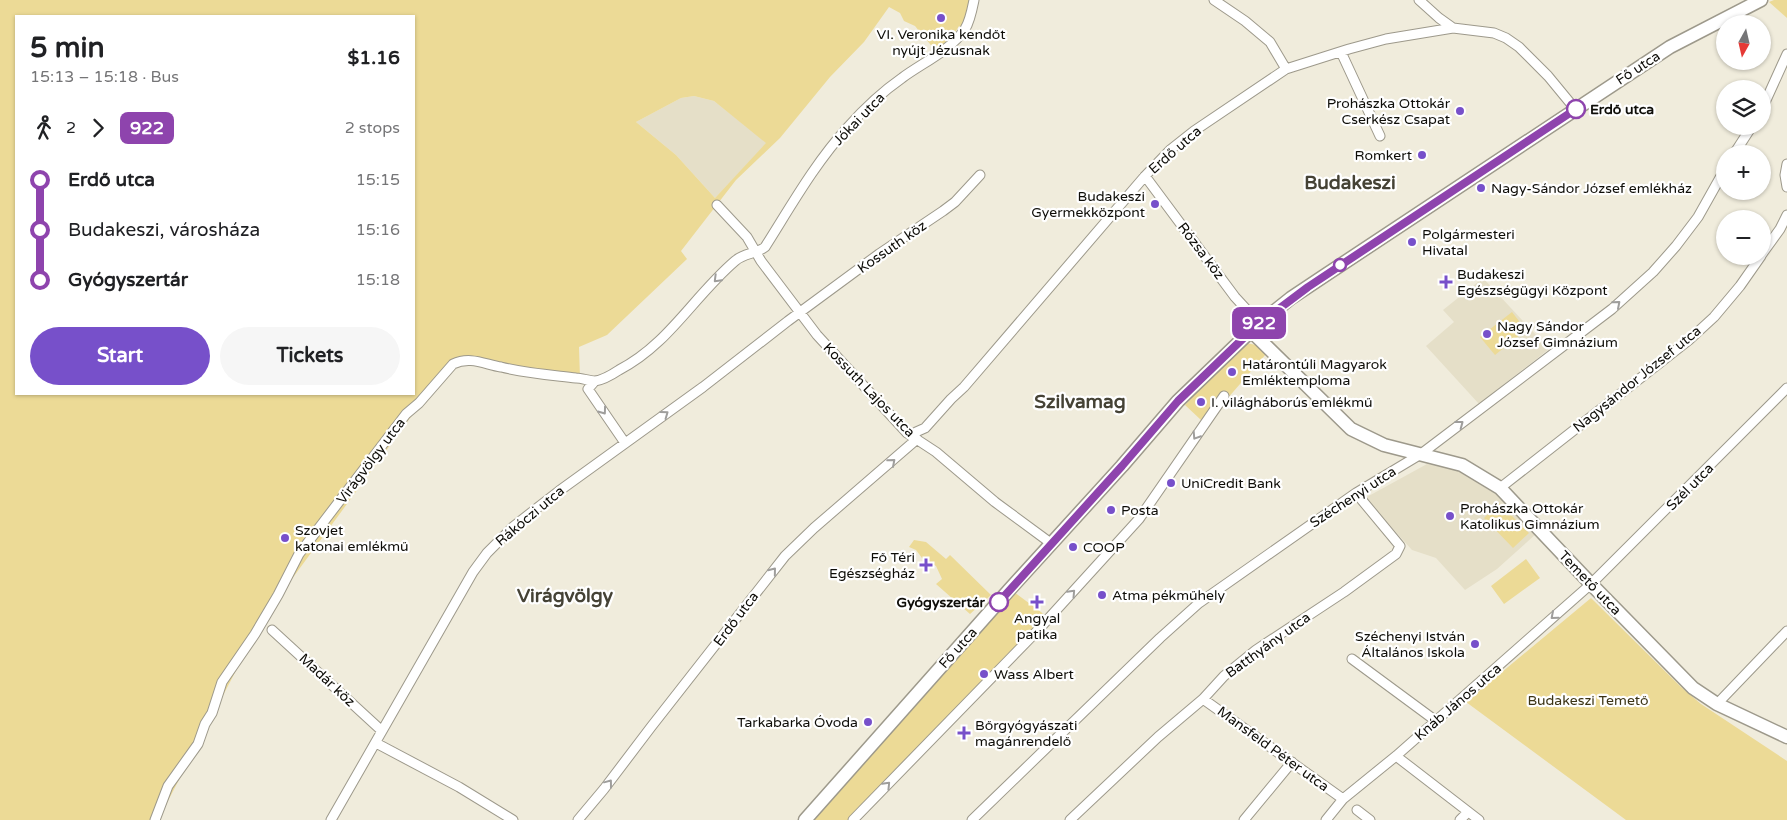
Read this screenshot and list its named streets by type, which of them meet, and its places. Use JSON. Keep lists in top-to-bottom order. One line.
{"streets":{"main road":["Fő utca","Temető utca"],"street":["Jókai utca","Erdő utca","Kossuth köz","Rózsa köz","Nagysándor József utca","Kossuth Lajos utca","Virágvölgy utca","Szél utca","Széchenyi utca","Rákóczi utca","Batthyány utca","Madár köz","Knáb János utca","Mansfeld Péter utca"]},"crossings":[["Fő utca","Erdő utca"],["Fő utca","Rózsa köz"],["Fő utca","Kossuth Lajos utca"],["Fő utca","Temető utca"],["Jókai utca","Kossuth Lajos utca"],["Erdő utca","Rózsa köz"],["Erdő utca","Kossuth Lajos utca"],["Kossuth köz","Kossuth Lajos utca"],["Kossuth köz","Rákóczi utca"],["Rózsa köz","Temető utca"],["Nagysándor József utca","Temető utca"],["Kossuth Lajos utca","Rákóczi utca"],["Szél utca","Temető utca"],["Szél utca","Knáb János utca"],["Széchenyi utca","Temető utca"],["Széchenyi utca","Batthyány utca"],["Rákóczi utca","Madár köz"],["Temető utca","Knáb János utca"],["Batthyány utca","Mansfeld Péter utca"],["Knáb János utca","Mansfeld Péter utca"]],"one_way":["Erdő utca","Széchenyi utca","Knáb János utca"],"districts":["Budakeszi","Szilvamag","Virágvölgy"],"parks":["Budakeszi Temető"],"places":{"other":["VI. Veronika kendőt nyújt Jézusnak","Erdő utca","Prohászka Ottokár Cserkész Csapat","Romkert","Nagy-Sándor József emlékház","Budakeszi Gyermekközpont","Polgármesteri Hivatal","Nagy Sándor József Gimnázium","Határontúli Magyarok Emléktemploma","I. világháborús emlékmű","UniCredit Bank","Posta","Prohászka Ottokár Katolikus Gimnázium","Szovjet katonai emlékmű","COOP","Atma pékműhely","Gyógyszertár","Széchenyi István Általános Iskola","Wass Albert","Tarkabarka Óvoda"],"health":["Budakeszi Egészségügyi Központ","Fő Téri Egészségház","Angyal patika","Bőrgyógyászati magánrendelő"]},"lines":["bus line 922"],"north":"bottom","page":{"on_map":"922","map_buttons":["+","−"],"heading":["5 min","15:13 – 15:18 · Bus","$1.16"],"legs":["2","922","2 stops"],"list":[{"name":"Erdő utca","value":"15:15"},{"name":"Budakeszi, városháza","value":"15:16"},{"name":"Gyógyszertár","value":"15:18"}],"buttons":["Start","Tickets"]}}
